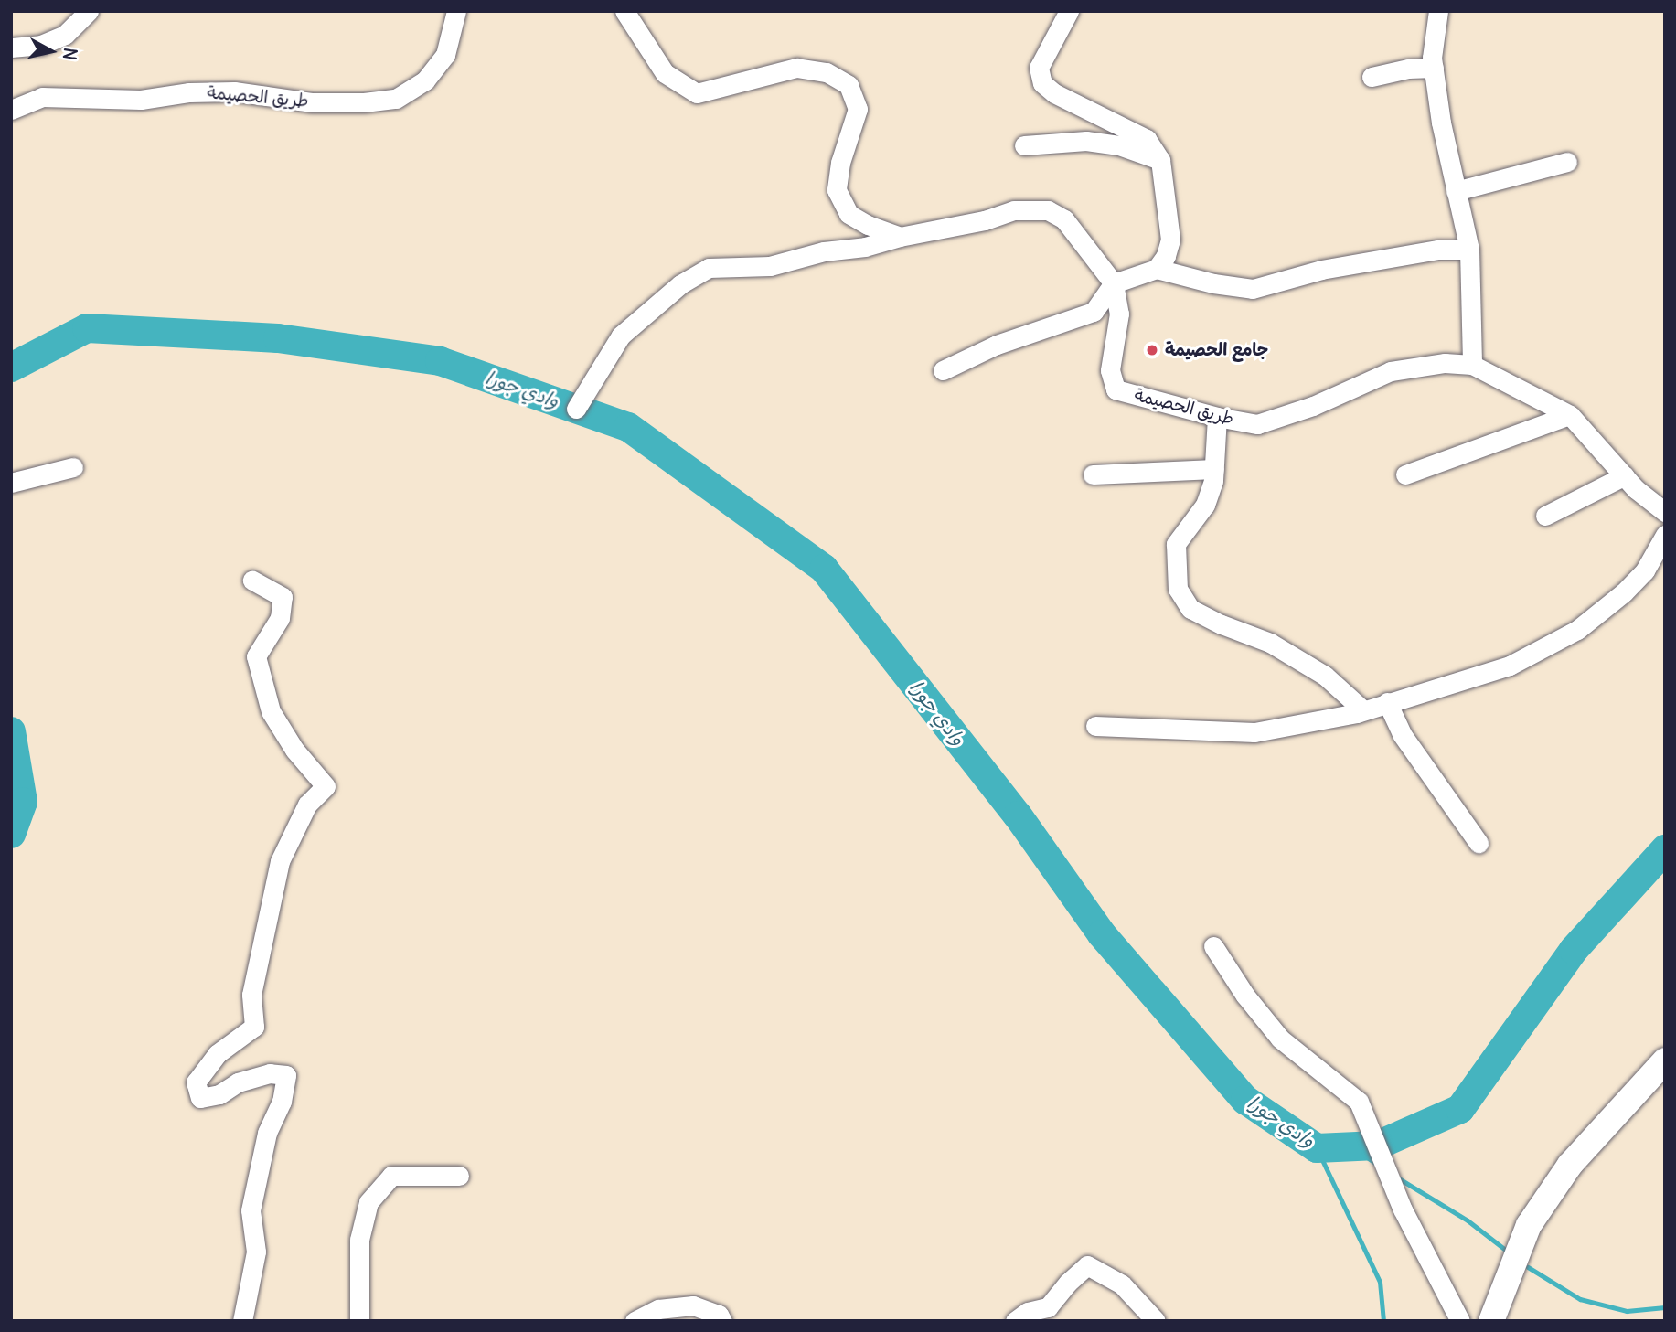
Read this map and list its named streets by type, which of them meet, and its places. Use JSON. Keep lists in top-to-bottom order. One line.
{"streets":{"street":["طريق الحصيمة"]},"water":["وادي جورا"],"places":["جامع الحصيمة"],"north":"right"}
